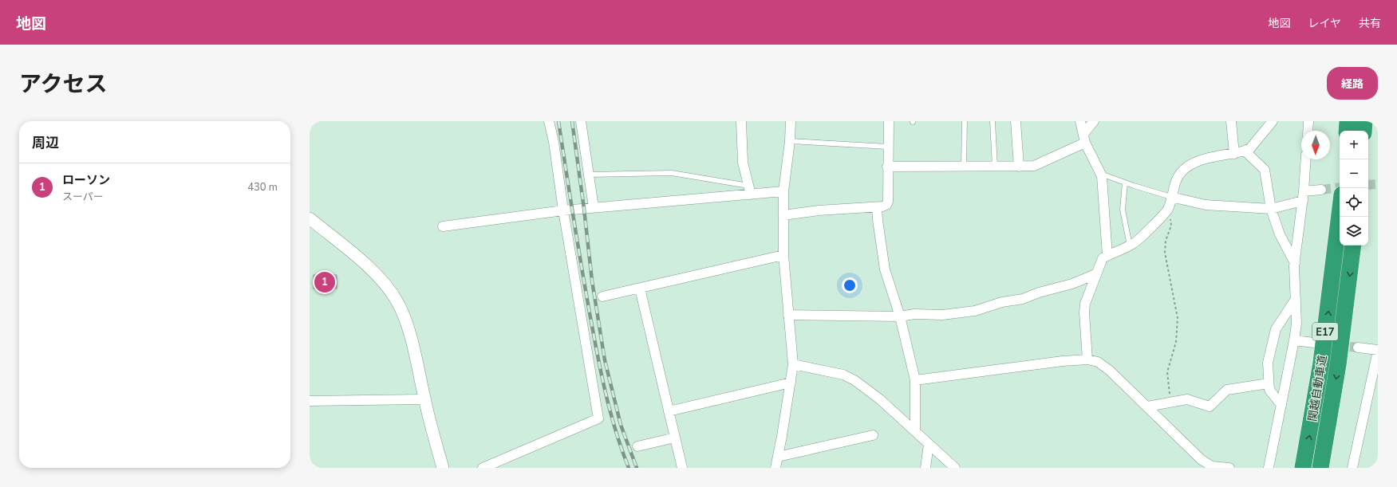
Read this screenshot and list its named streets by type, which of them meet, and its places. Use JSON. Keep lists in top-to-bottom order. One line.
{"streets":{"highway":["E17","関越自動車道"]},"north":"bottom","page":{"header":"地図","nav":["地図","レイヤ","共有"],"title":"アクセス","buttons":"経路","heading":"周辺","map_buttons":["+","−"],"list":[{"mark":"1","name":"ローソン","note":"スーパー","value":"430 m"}],"pins":"1"}}
